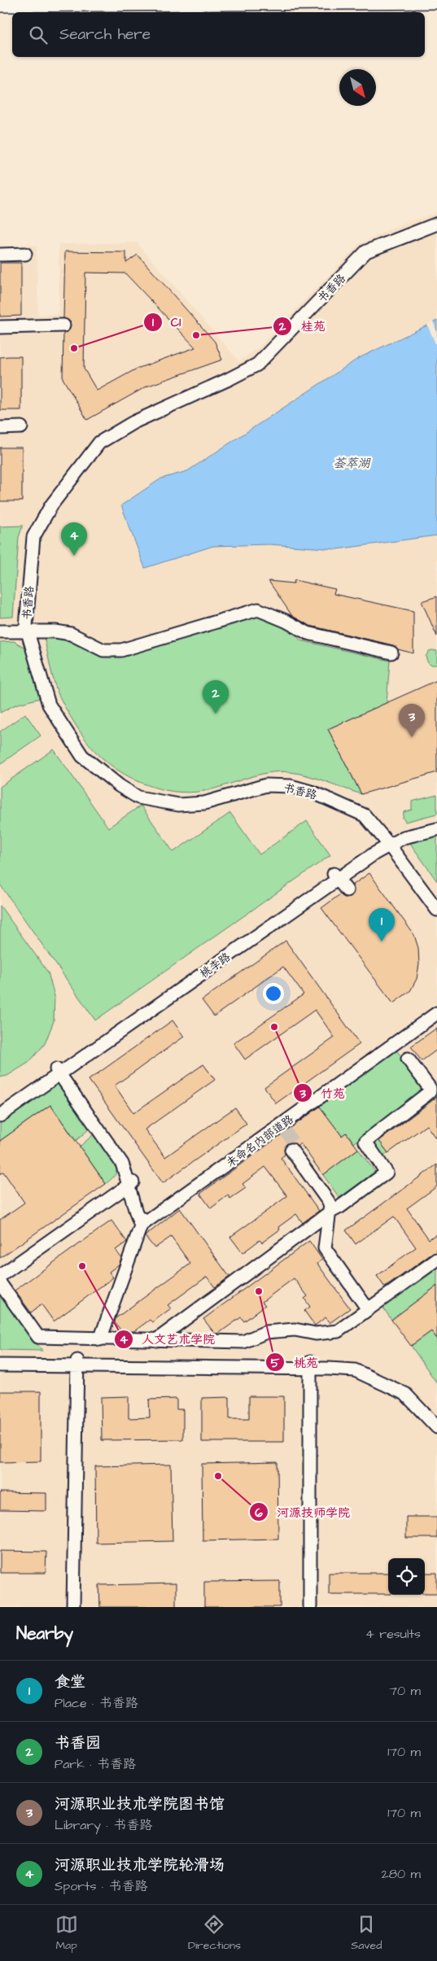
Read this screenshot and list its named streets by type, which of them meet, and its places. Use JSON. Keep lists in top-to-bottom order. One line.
{"streets":{"street":["书香路","桃李路","未命名内部道路"]},"crossings":[["书香路","桃李路"]],"water":["荟萃湖"],"places":["桂苑","C1","竹苑","人文艺术学院","桃苑","河源技师学院"],"north":"bottom right","page":{"search":"Search here","pins":["4","2","3","1"],"heading":["Nearby","4 results"],"list":[{"mark":"1","name":"食堂","note":"Place · 书香路","value":"70 m"},{"mark":"2","name":"书香园","note":"Park · 书香路","value":"170 m"},{"mark":"3","name":"河源职业技术学院图书馆","note":"Library · 书香路","value":"170 m"},{"mark":"4","name":"河源职业技术学院轮滑场","note":"Sports · 书香路","value":"280 m"}],"nav":["Map","Directions","Saved"]}}
